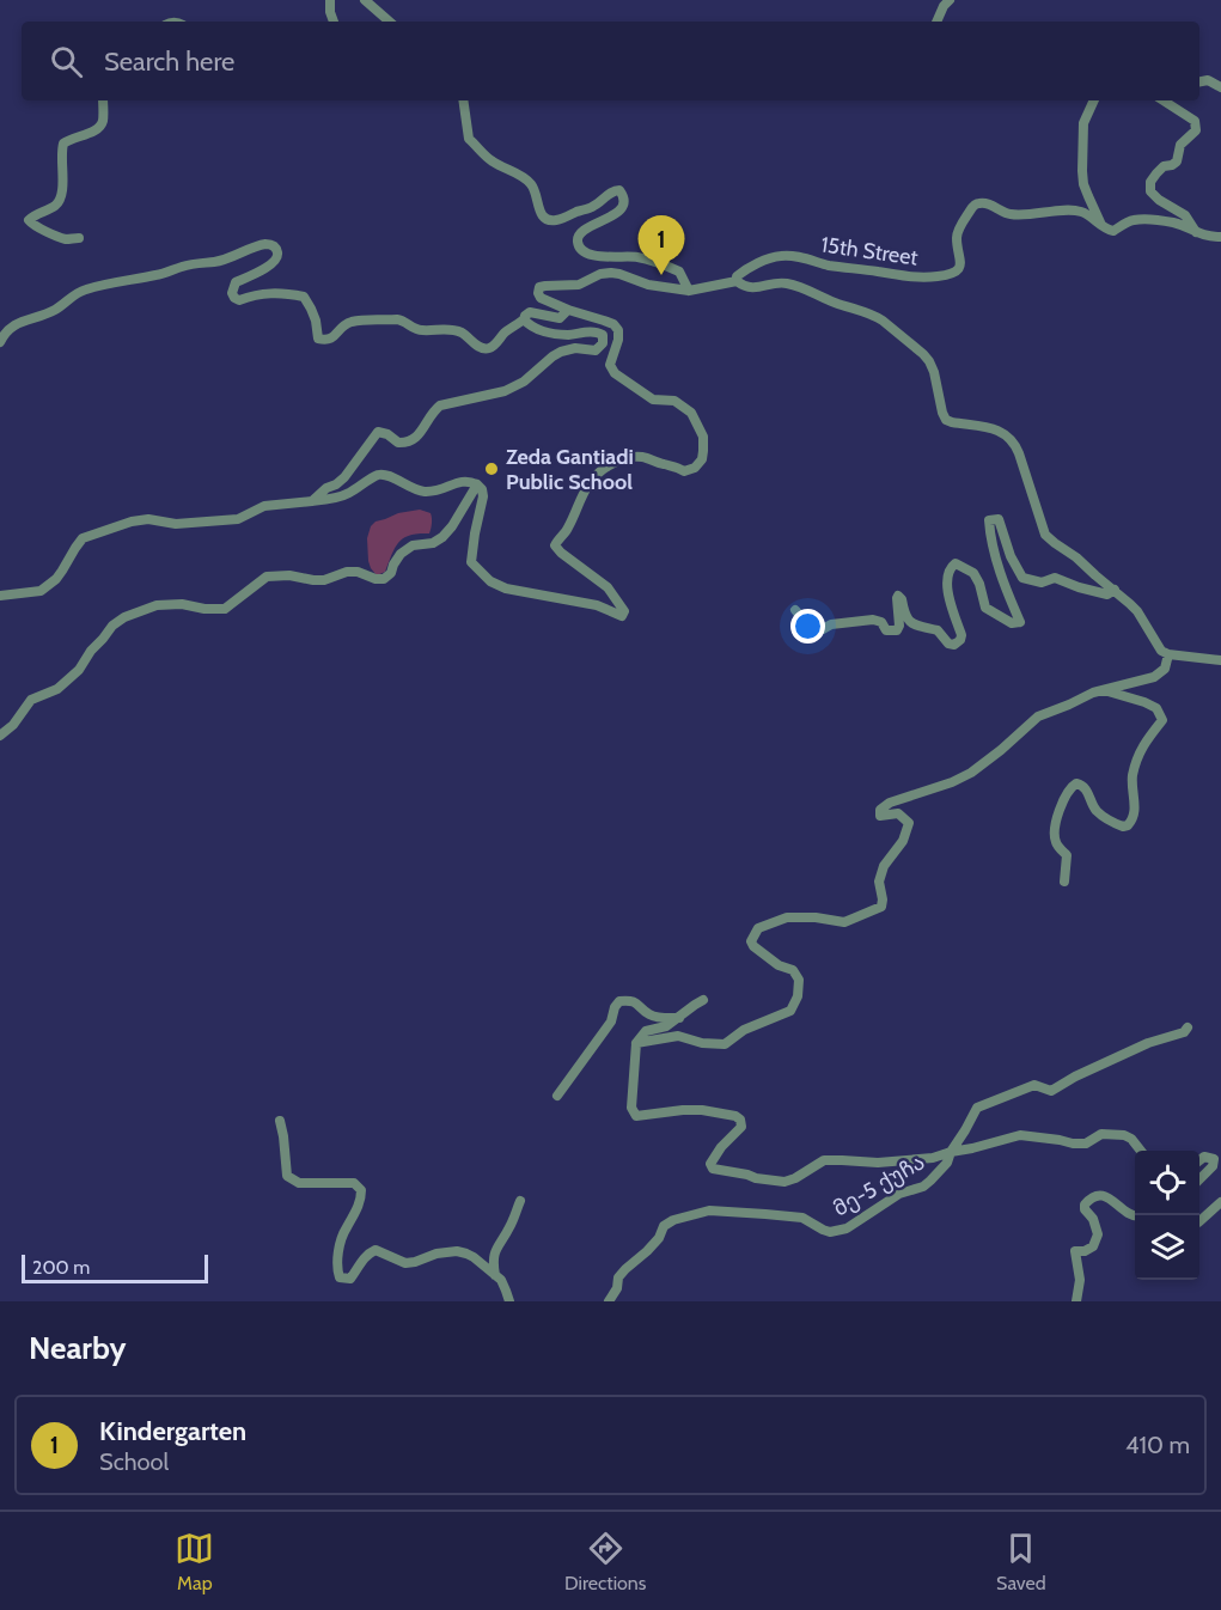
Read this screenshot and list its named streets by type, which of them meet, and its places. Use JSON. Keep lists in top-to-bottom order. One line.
{"streets":{"street":["15th Street","მე-5 ქუჩა"]},"places":["Zeda Gantiadi Public School"],"scale_bar":"200 m","page":{"search":"Search here","pins":"1","scale":"200 m","heading":"Nearby","list":[{"mark":"1","name":"Kindergarten","note":"School","value":"410 m"}],"nav":["Map","Directions","Saved"]}}
